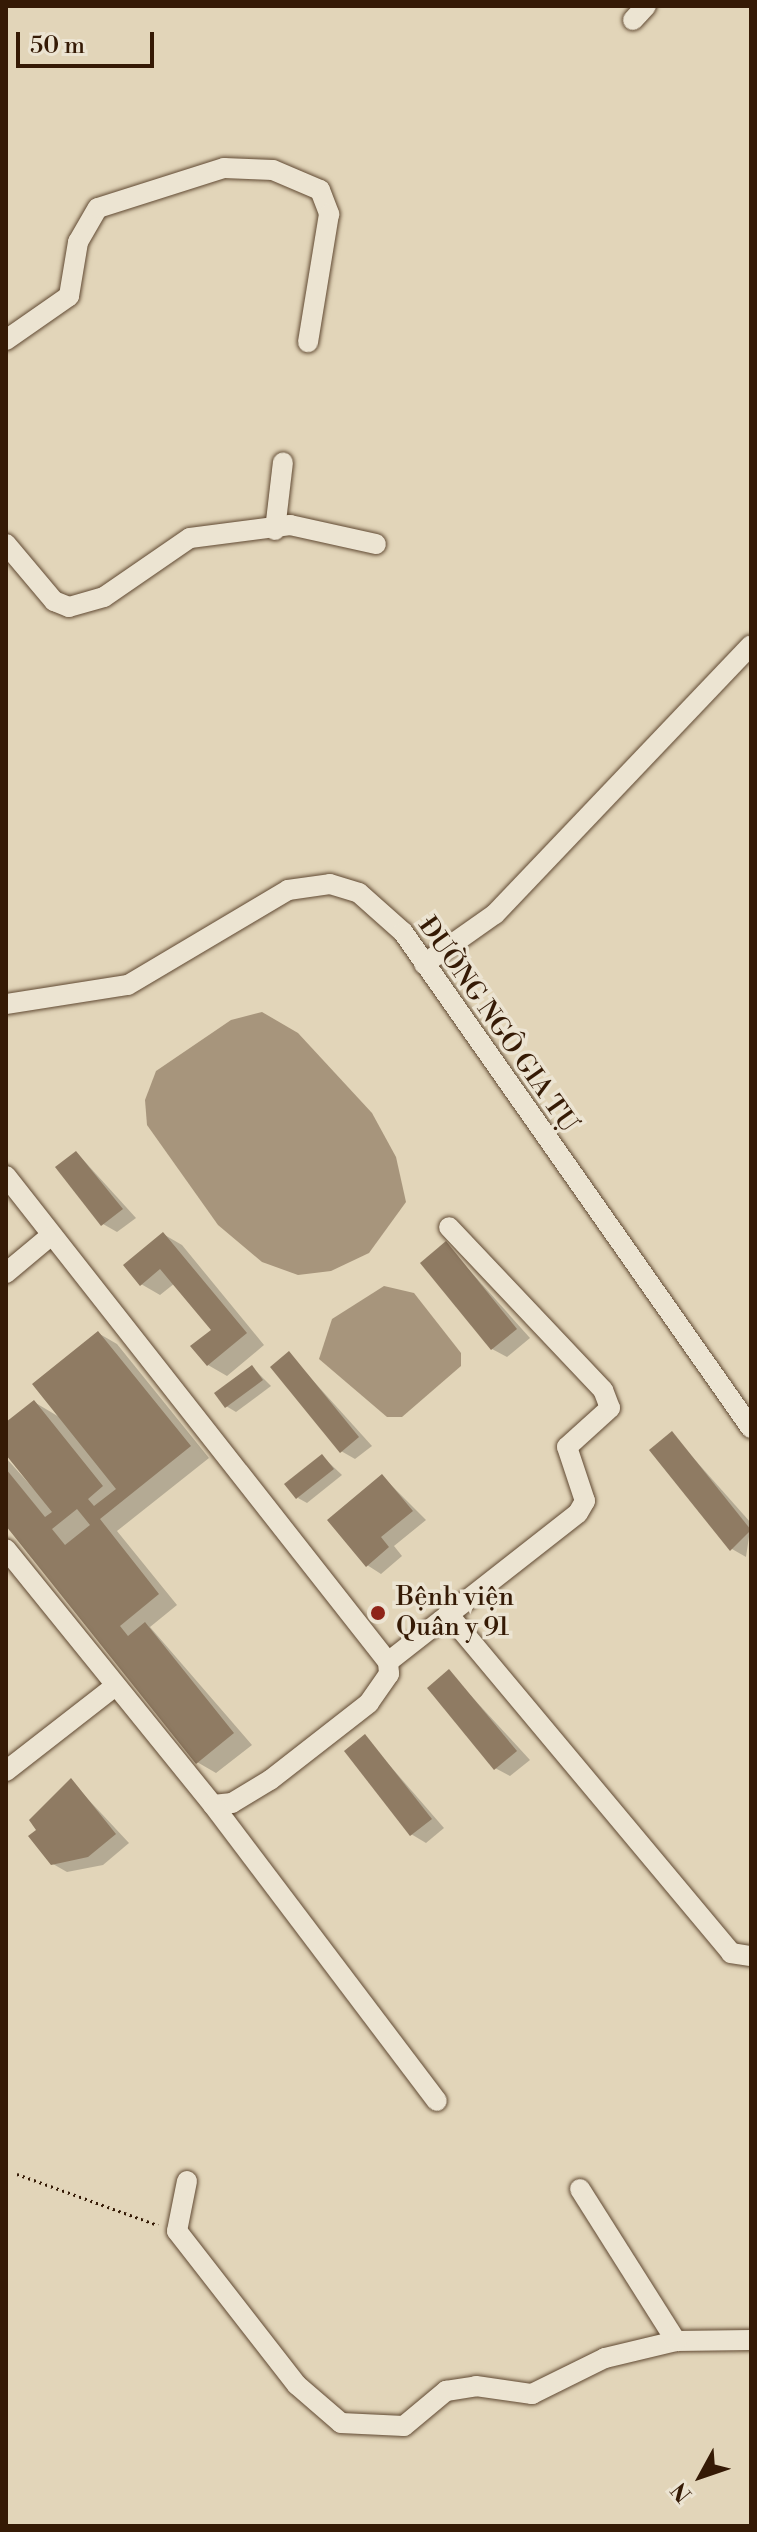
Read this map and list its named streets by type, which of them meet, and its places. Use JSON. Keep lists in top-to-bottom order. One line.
{"streets":{"street":["ĐƯỜNG NGÔ GIA TỰ"]},"places":["Bệnh viện Quân y 91"],"scale_bar":"50 m","north":"bottom left"}
